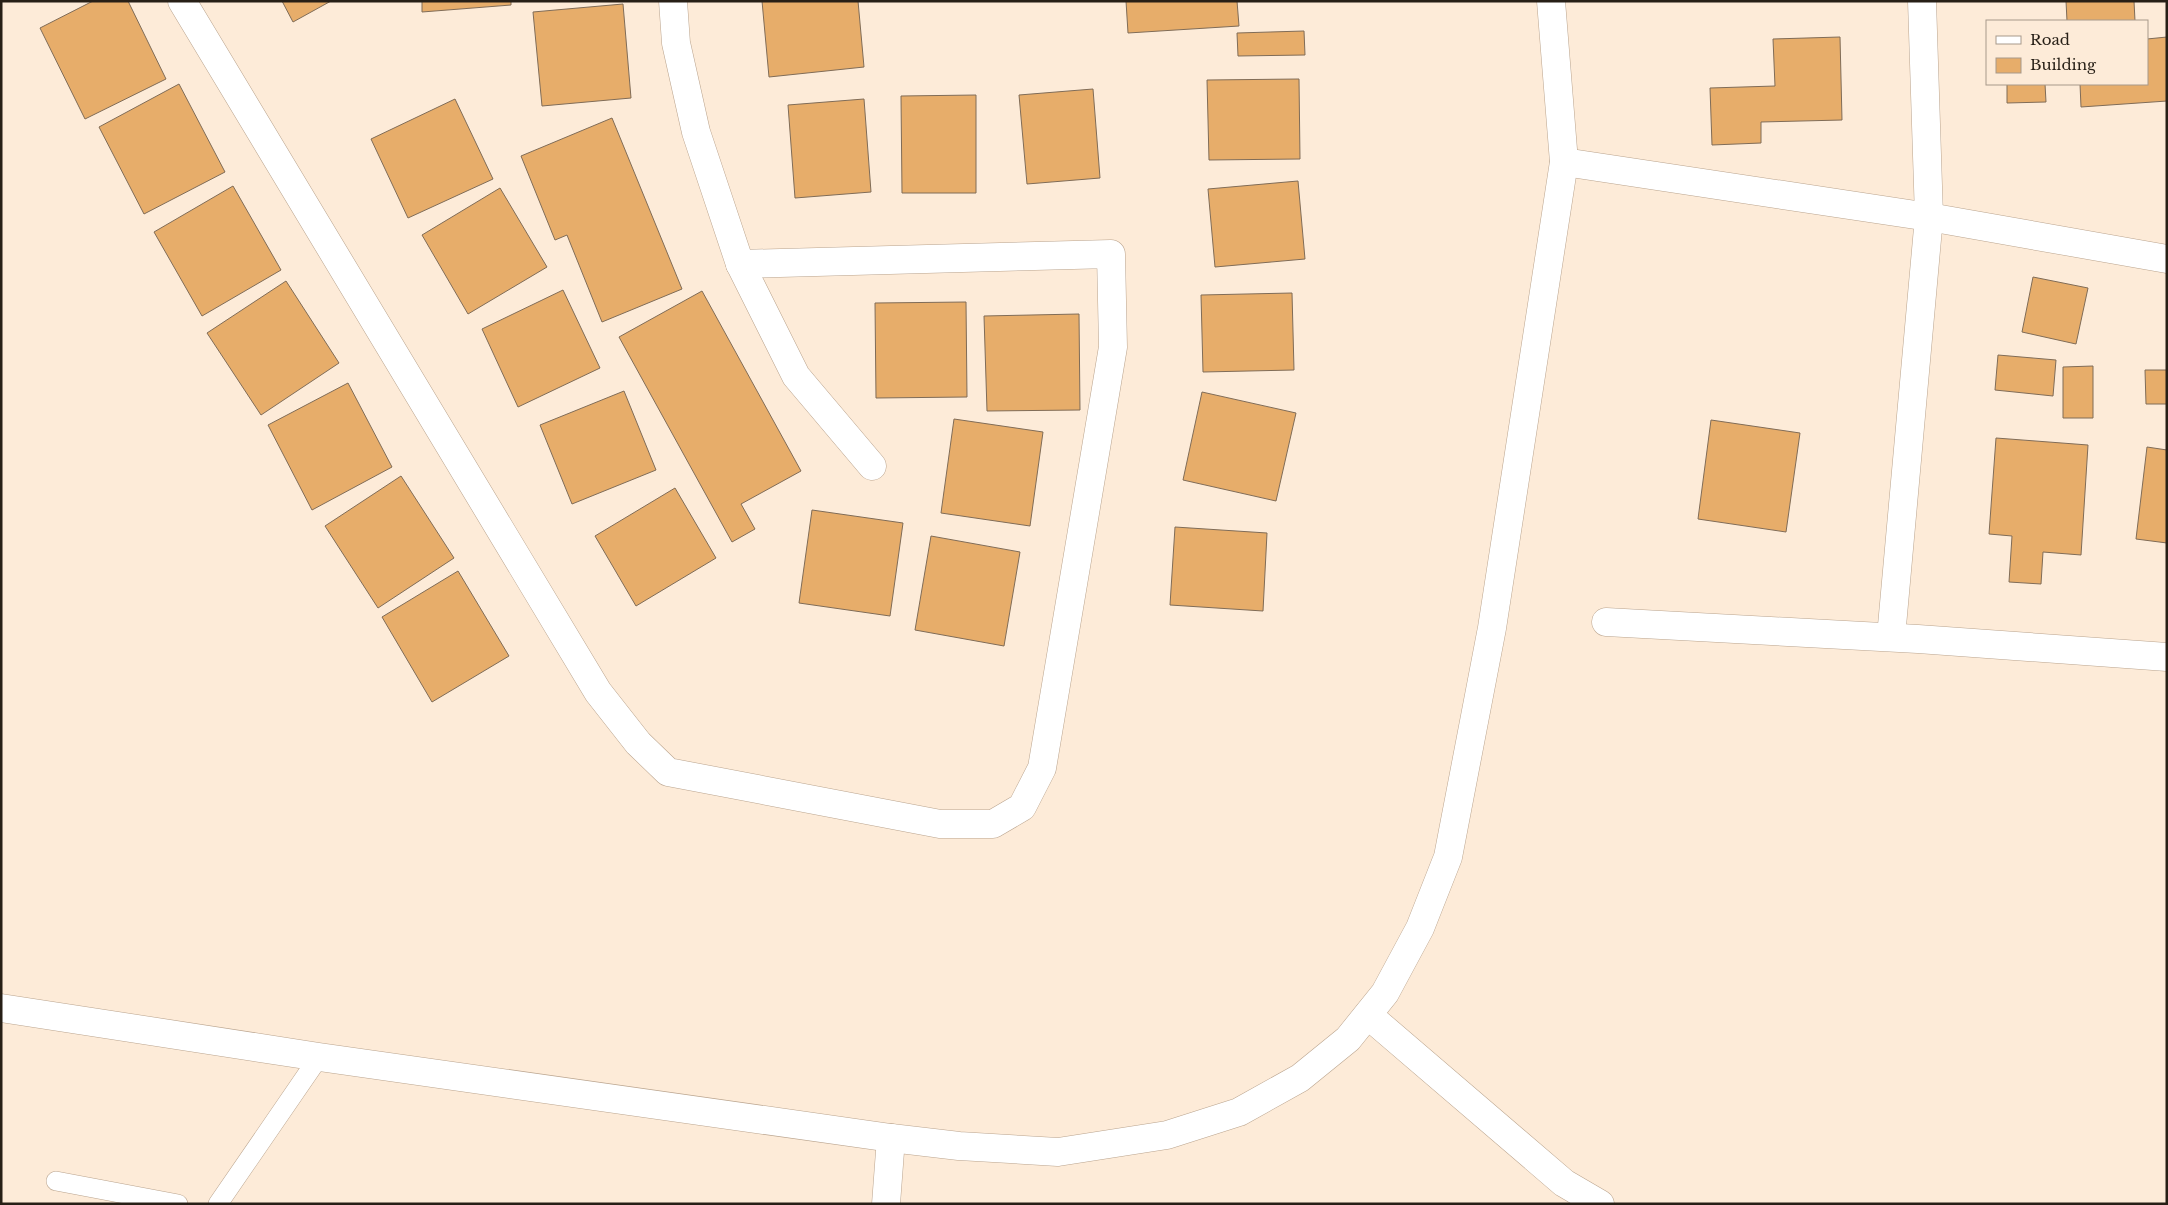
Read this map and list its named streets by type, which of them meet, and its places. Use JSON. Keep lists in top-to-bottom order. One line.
{"legend":["Road","Building"]}
